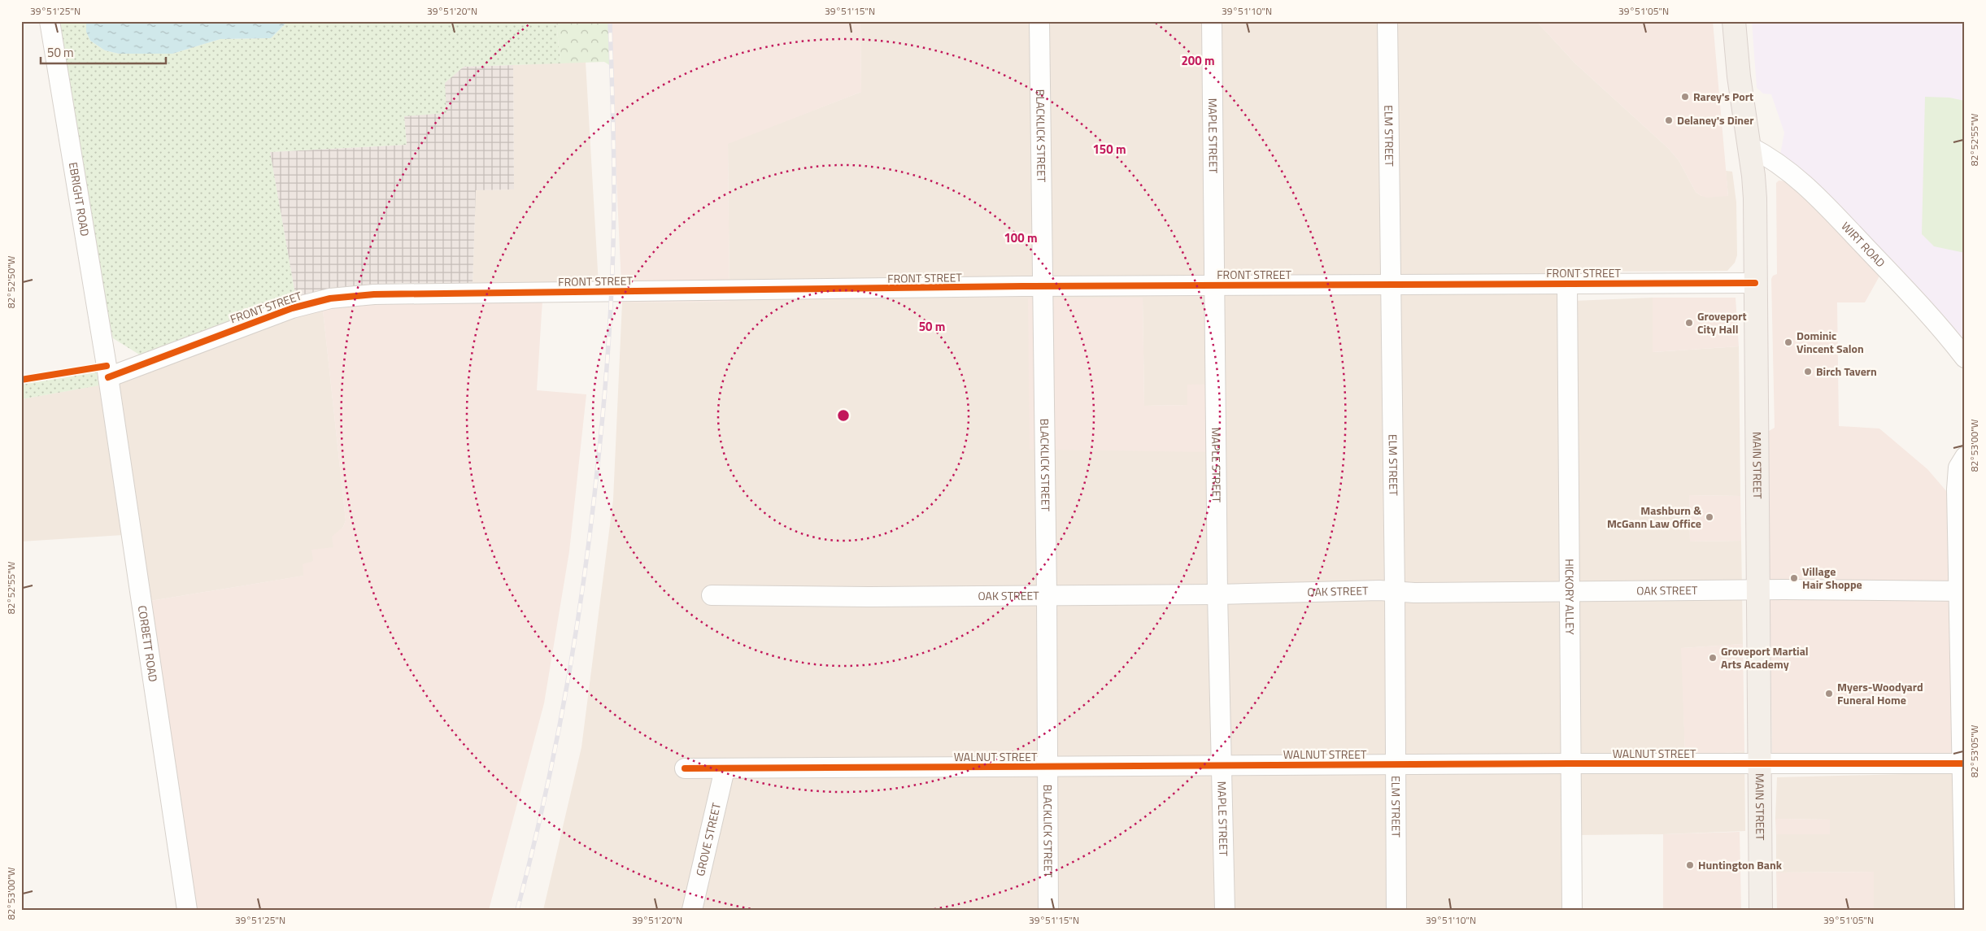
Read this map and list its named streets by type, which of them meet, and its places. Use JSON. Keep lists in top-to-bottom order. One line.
{"streets":{"main road":["MAIN STREET"],"street":["BLACKLICK STREET","MAPLE STREET","ELM STREET","EBRIGHT ROAD","WIRT ROAD","FRONT STREET","OAK STREET","HICKORY ALLEY","CORBETT ROAD","WALNUT STREET","GROVE STREET"]},"crossings":[["BLACKLICK STREET","FRONT STREET"],["BLACKLICK STREET","OAK STREET"],["BLACKLICK STREET","WALNUT STREET"],["MAPLE STREET","FRONT STREET"],["MAPLE STREET","OAK STREET"],["MAPLE STREET","WALNUT STREET"],["ELM STREET","FRONT STREET"],["ELM STREET","OAK STREET"],["ELM STREET","WALNUT STREET"],["EBRIGHT ROAD","FRONT STREET"],["EBRIGHT ROAD","CORBETT ROAD"],["WIRT ROAD","MAIN STREET"],["FRONT STREET","MAIN STREET"],["FRONT STREET","HICKORY ALLEY"],["FRONT STREET","CORBETT ROAD"],["MAIN STREET","OAK STREET"],["MAIN STREET","WALNUT STREET"],["OAK STREET","HICKORY ALLEY"],["HICKORY ALLEY","WALNUT STREET"],["WALNUT STREET","GROVE STREET"]],"places":["Rarey's Port","Delaney's Diner","Groveport City Hall","Dominic Vincent Salon","Birch Tavern","Mashburn & McGann Law Office","Village Hair Shoppe","Groveport Martial Arts Academy","Myers-Woodyard Funeral Home","Huntington Bank"],"scale_bar":"50 m","coordinates":["39°51'25\"N","39°51'20\"N","39°51'15\"N","39°51'10\"N","39°51'05\"N","82°52'55\"W","82°52'50\"W","82°53'00\"W","82°53'05\"W"],"rings":["200 m","150 m","100 m","50 m"]}
